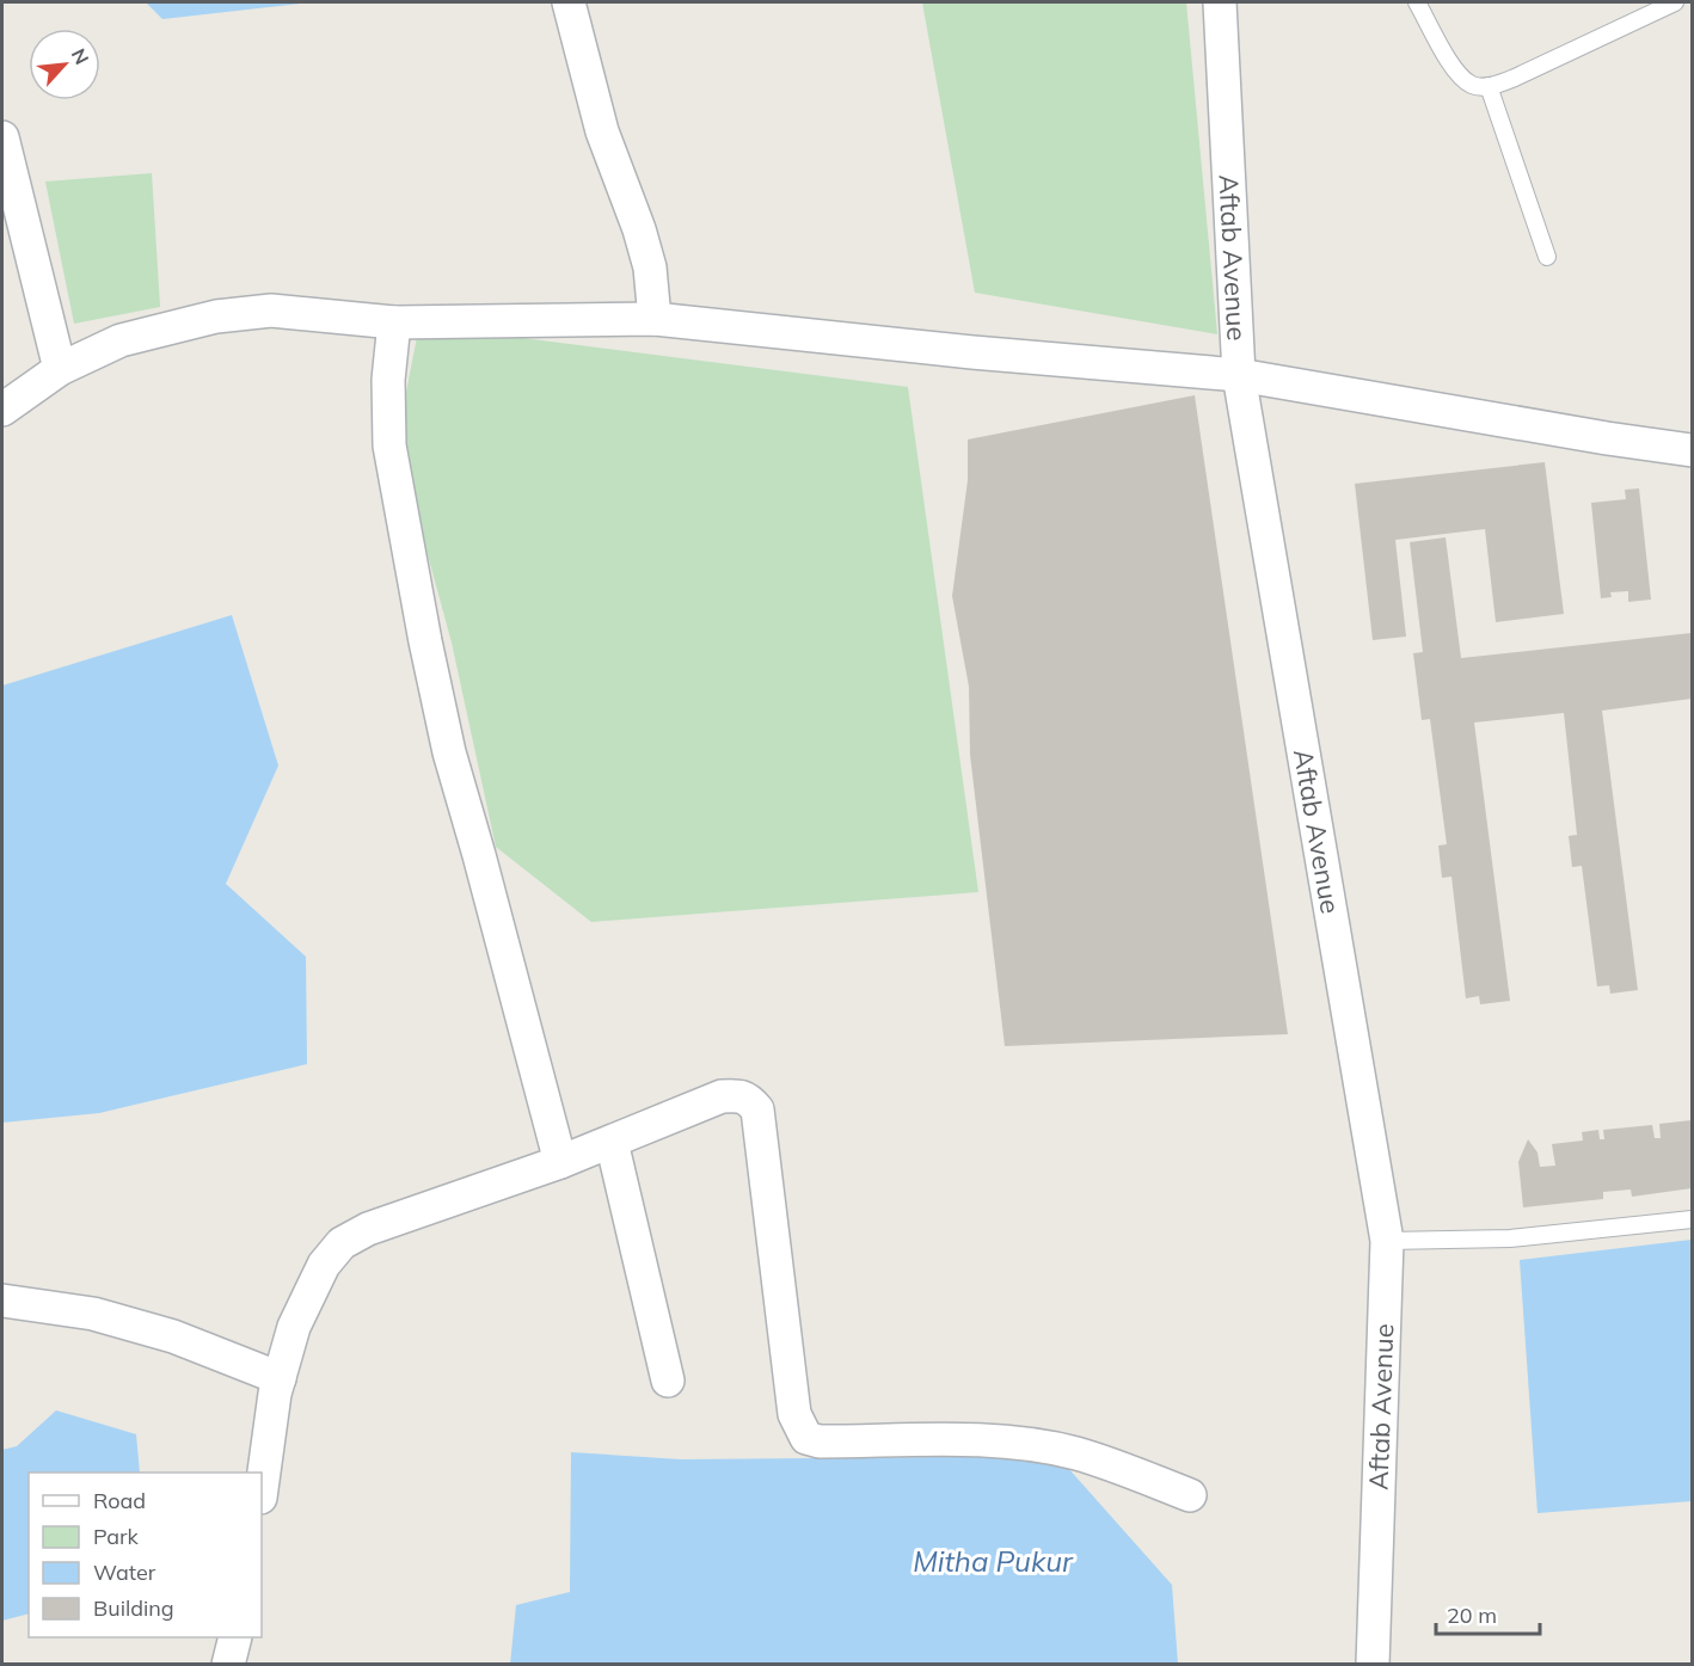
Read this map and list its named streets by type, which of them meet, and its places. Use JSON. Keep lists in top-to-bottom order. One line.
{"streets":{"street":["Aftab Avenue"]},"water":["Mitha Pukur"],"legend":["Road","Park","Water","Building"],"scale_bar":"20 m","north":"top right"}
